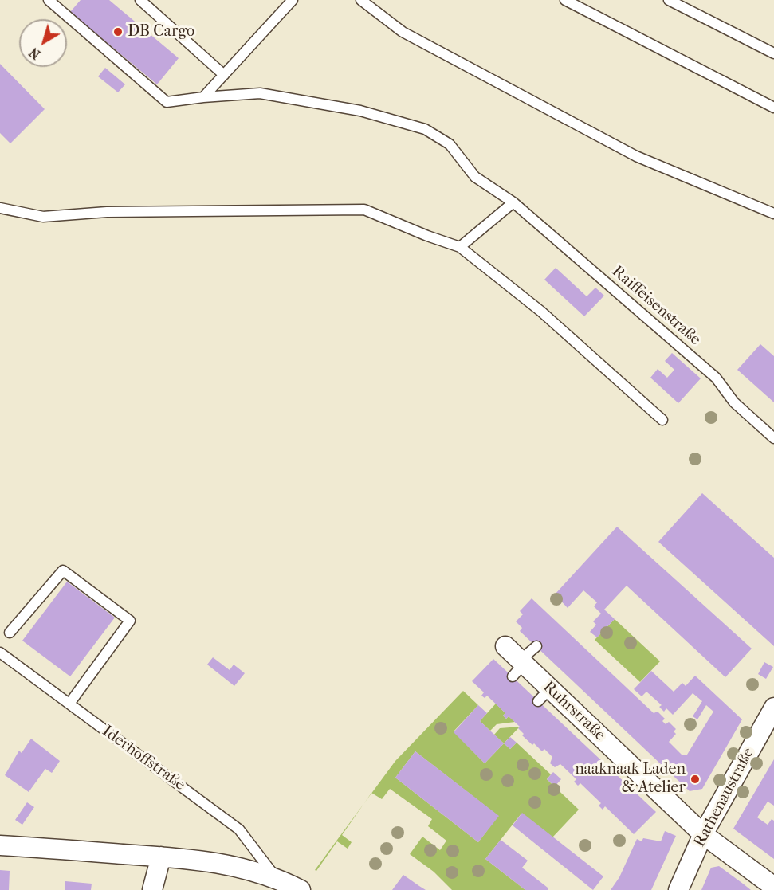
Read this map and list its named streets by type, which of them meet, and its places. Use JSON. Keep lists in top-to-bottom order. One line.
{"streets":{"street":["Ruhrstraße","Iderhoffstraße","Rathenaustraße"],"lane":["Raiffeisenstraße"]},"crossings":[["Ruhrstraße","Rathenaustraße"]],"places":["DB Cargo","naaknaak Laden & Atelier"],"north":"bottom left"}
